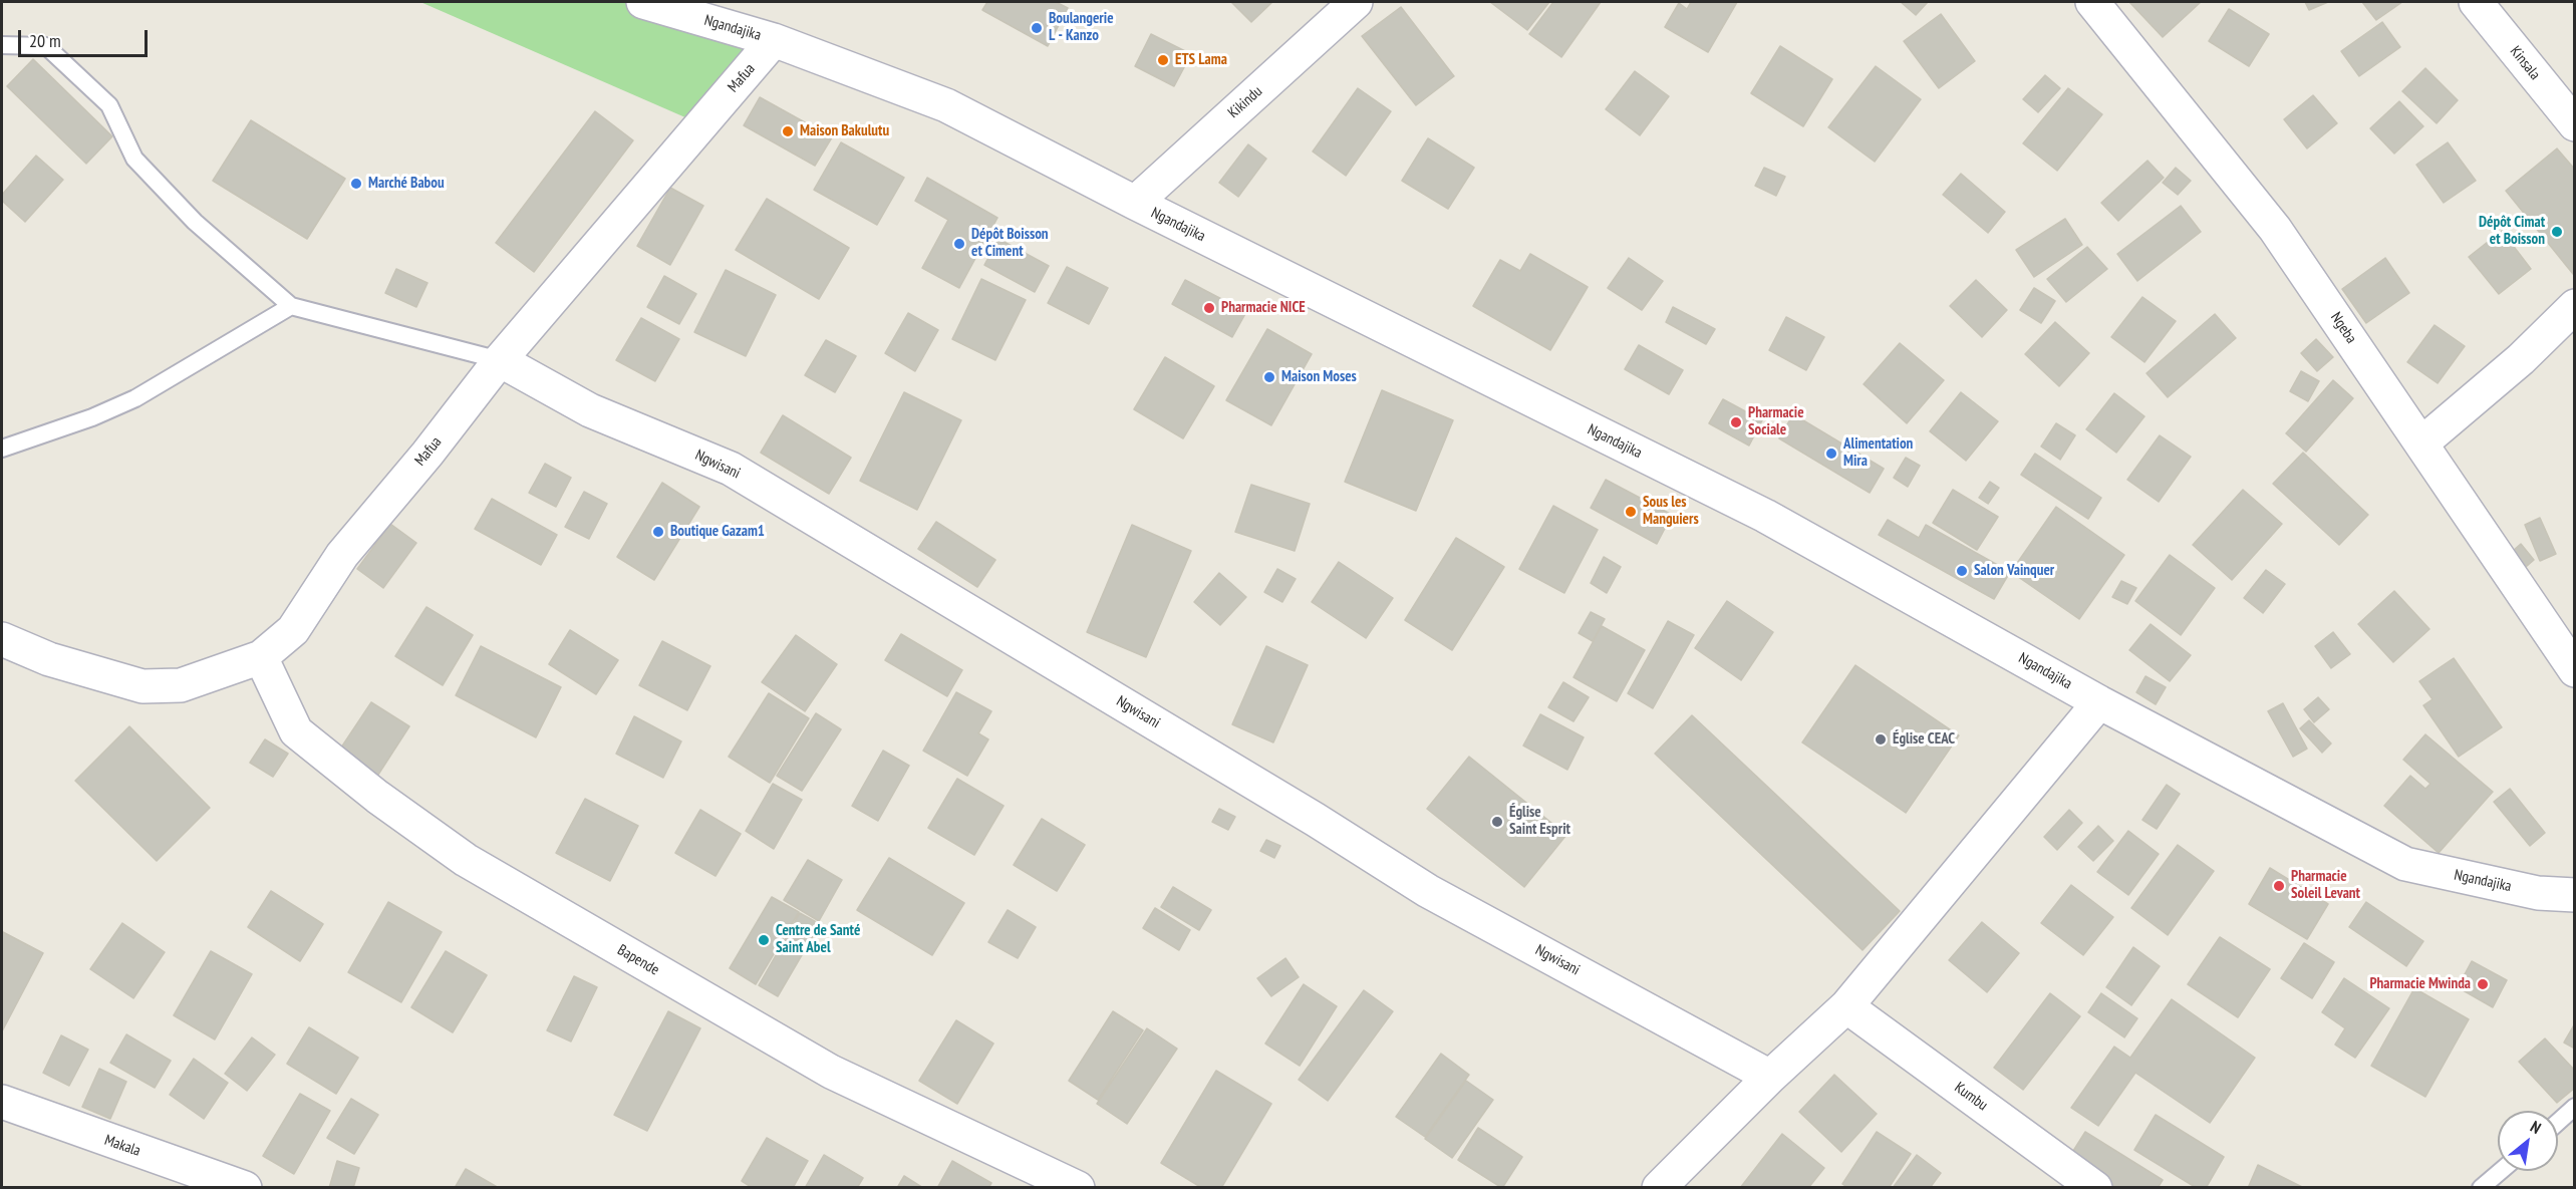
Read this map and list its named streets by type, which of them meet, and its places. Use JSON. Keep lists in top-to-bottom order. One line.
{"streets":{"street":["Ngandajika","Kinsala","Mafua","Kikindu","Ngeba","Ngwisani","Bapende","Kumbu","Makala"]},"crossings":[["Ngandajika","Mafua"],["Ngandajika","Kikindu"],["Mafua","Ngwisani"],["Mafua","Bapende"]],"places":["Boulangerie L - Kanzo","ETS Lama","Maison Bakulutu","Marché Babou","Dépôt Cimat et Boisson","Dépôt Boisson et Ciment","Pharmacie NICE","Maison Moses","Pharmacie Sociale","Alimentation Mira","Sous les Manguiers","Boutique Gazam1","Salon Vainquer","Église CEAC","Église Saint Esprit","Pharmacie Soleil Levant","Centre de Santé Saint Abel","Pharmacie Mwinda"],"scale_bar":"20 m","north":"top right"}
